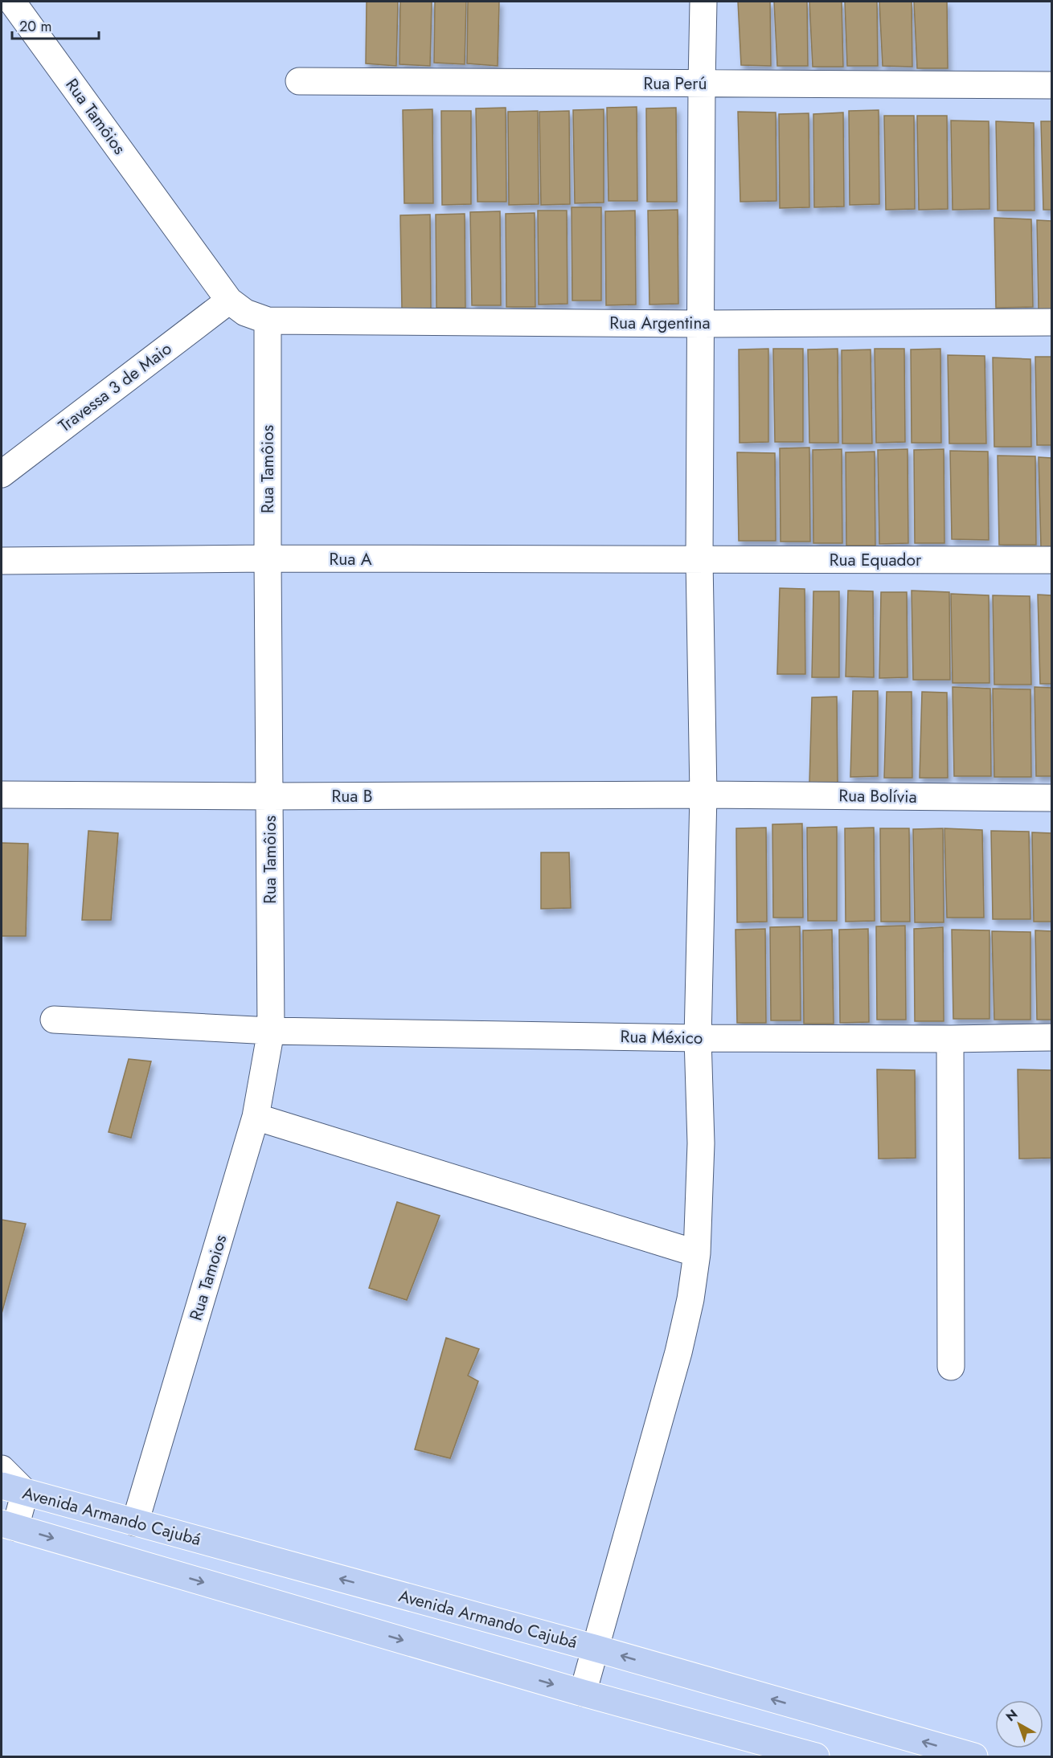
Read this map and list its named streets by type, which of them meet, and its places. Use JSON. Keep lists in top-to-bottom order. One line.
{"streets":{"main road":["Avenida Armando Cajubá"],"street":["Rua Perú","Rua Tamôios","Rua Argentina","Travessa 3 de Maio","Rua A","Rua Equador","Rua B","Rua Bolívia","Rua México","Rua Tamoios"]},"crossings":[["Rua Tamôios","Rua Argentina"],["Rua Tamôios","Travessa 3 de Maio"],["Rua Tamôios","Rua A"],["Rua Tamôios","Rua B"],["Rua Tamôios","Rua México"],["Rua Tamôios","Rua Tamoios"],["Rua A","Rua Equador"],["Rua B","Rua Bolívia"],["Rua México","Rua Tamoios"],["Rua Tamoios","Avenida Armando Cajubá"]],"scale_bar":"20 m","north":"top left"}
